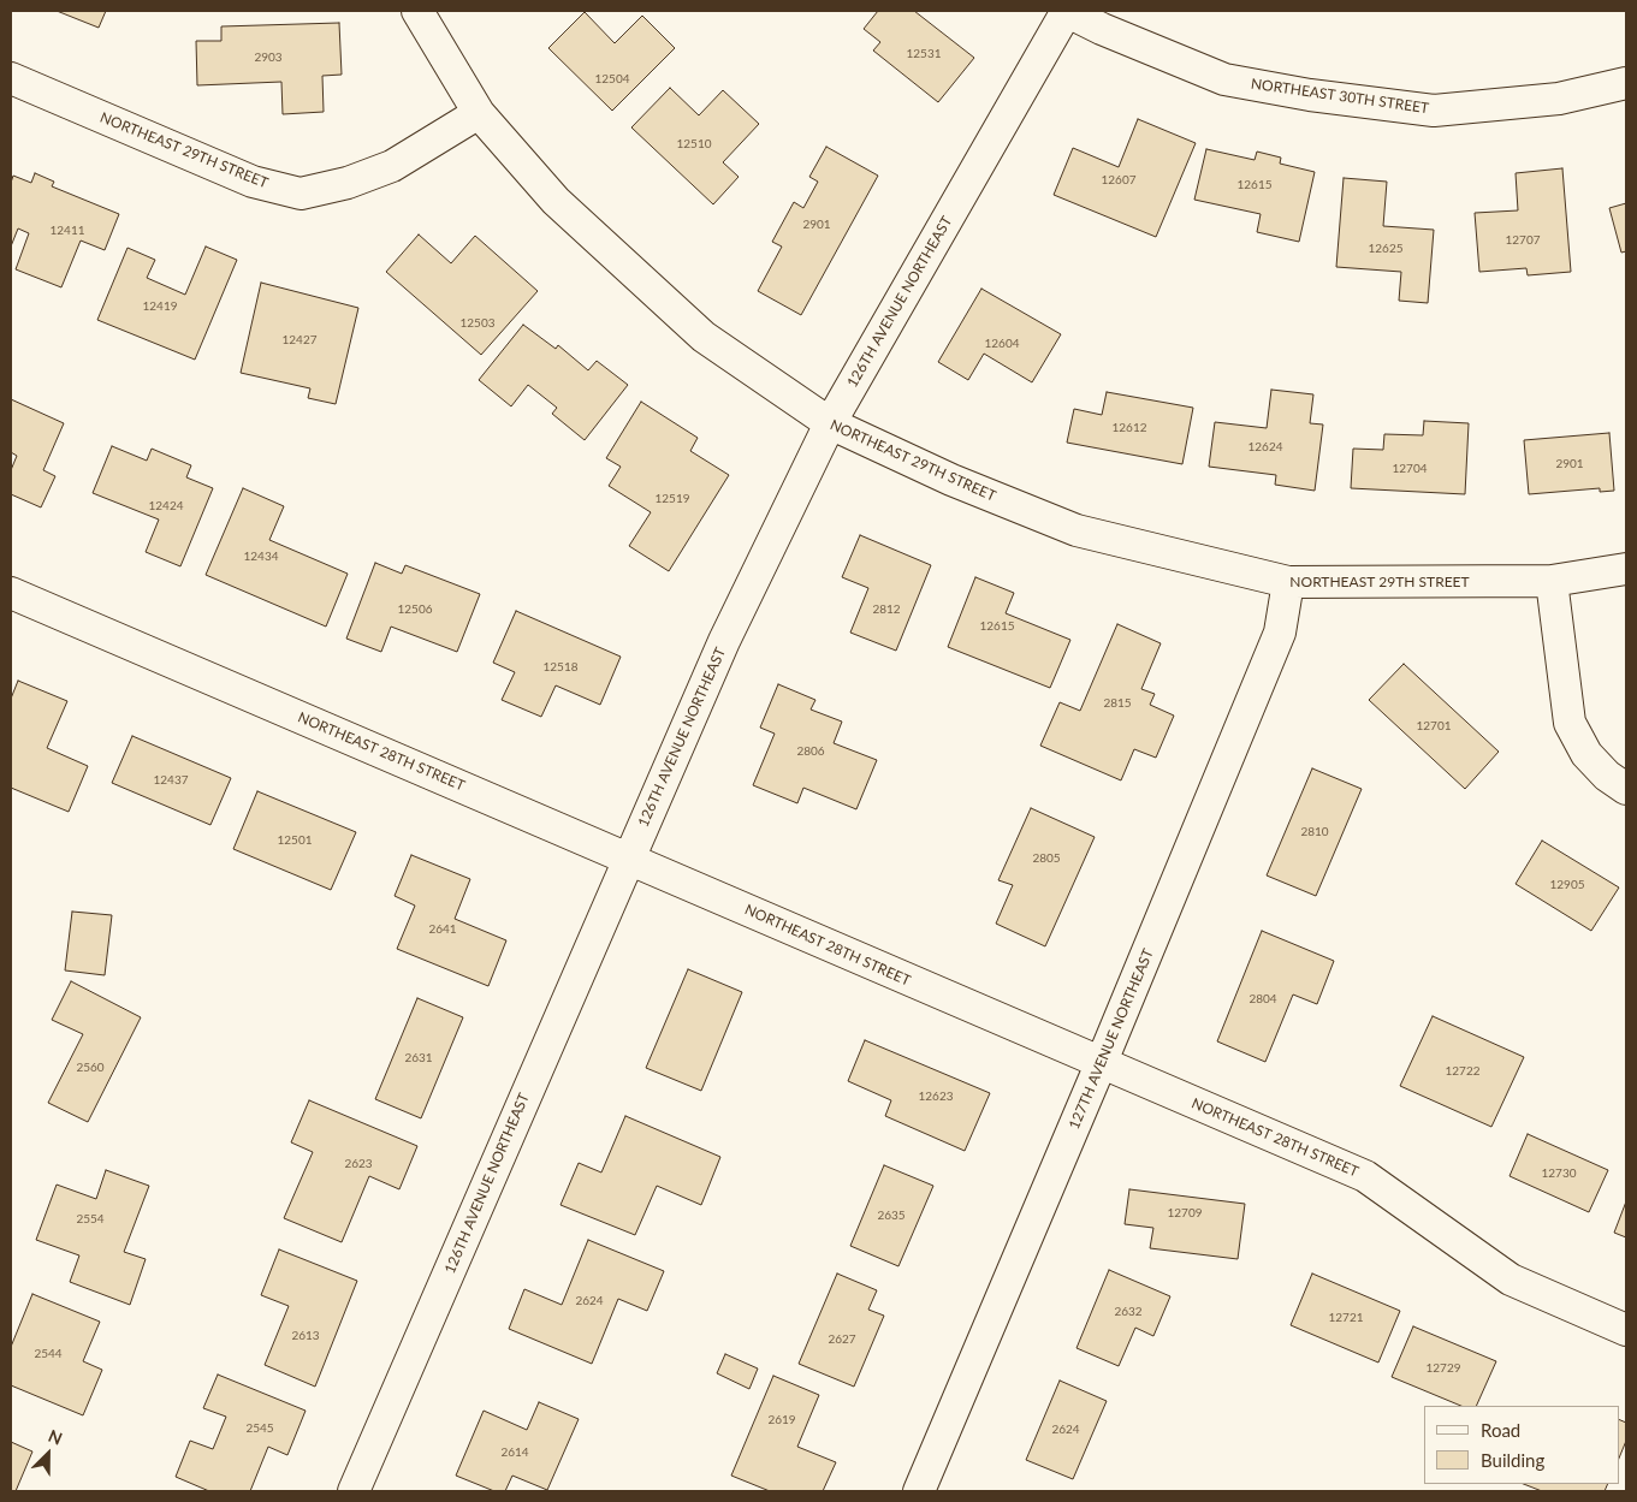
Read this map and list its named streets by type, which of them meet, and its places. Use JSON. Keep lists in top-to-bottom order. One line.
{"streets":{"street":["NORTHEAST 30TH STREET","NORTHEAST 29TH STREET","126TH AVENUE NORTHEAST","NORTHEAST 28TH STREET","127TH AVENUE NORTHEAST"]},"crossings":[["NORTHEAST 30TH STREET","126TH AVENUE NORTHEAST"],["NORTHEAST 29TH STREET","126TH AVENUE NORTHEAST"],["NORTHEAST 29TH STREET","127TH AVENUE NORTHEAST"],["126TH AVENUE NORTHEAST","NORTHEAST 28TH STREET"],["NORTHEAST 28TH STREET","127TH AVENUE NORTHEAST"]],"house_numbers":["12531","2903","12504","12510","12607","12615","2901","12411","12707","12625","12419","12503","12427","12604","12612","12624","2901","12704","12519","12424","12434","12506","2812","12615","12518","2815","12701","2806","12437","2810","12501","2805","12905","2641","2804","2631","2560","12722","12623","2623","12730","12709","2635","2554","2624","2632","12721","2613","2627","2544","12729","2619","2545","2624","2614"],"legend":["Road","Building"],"north":"top right"}
